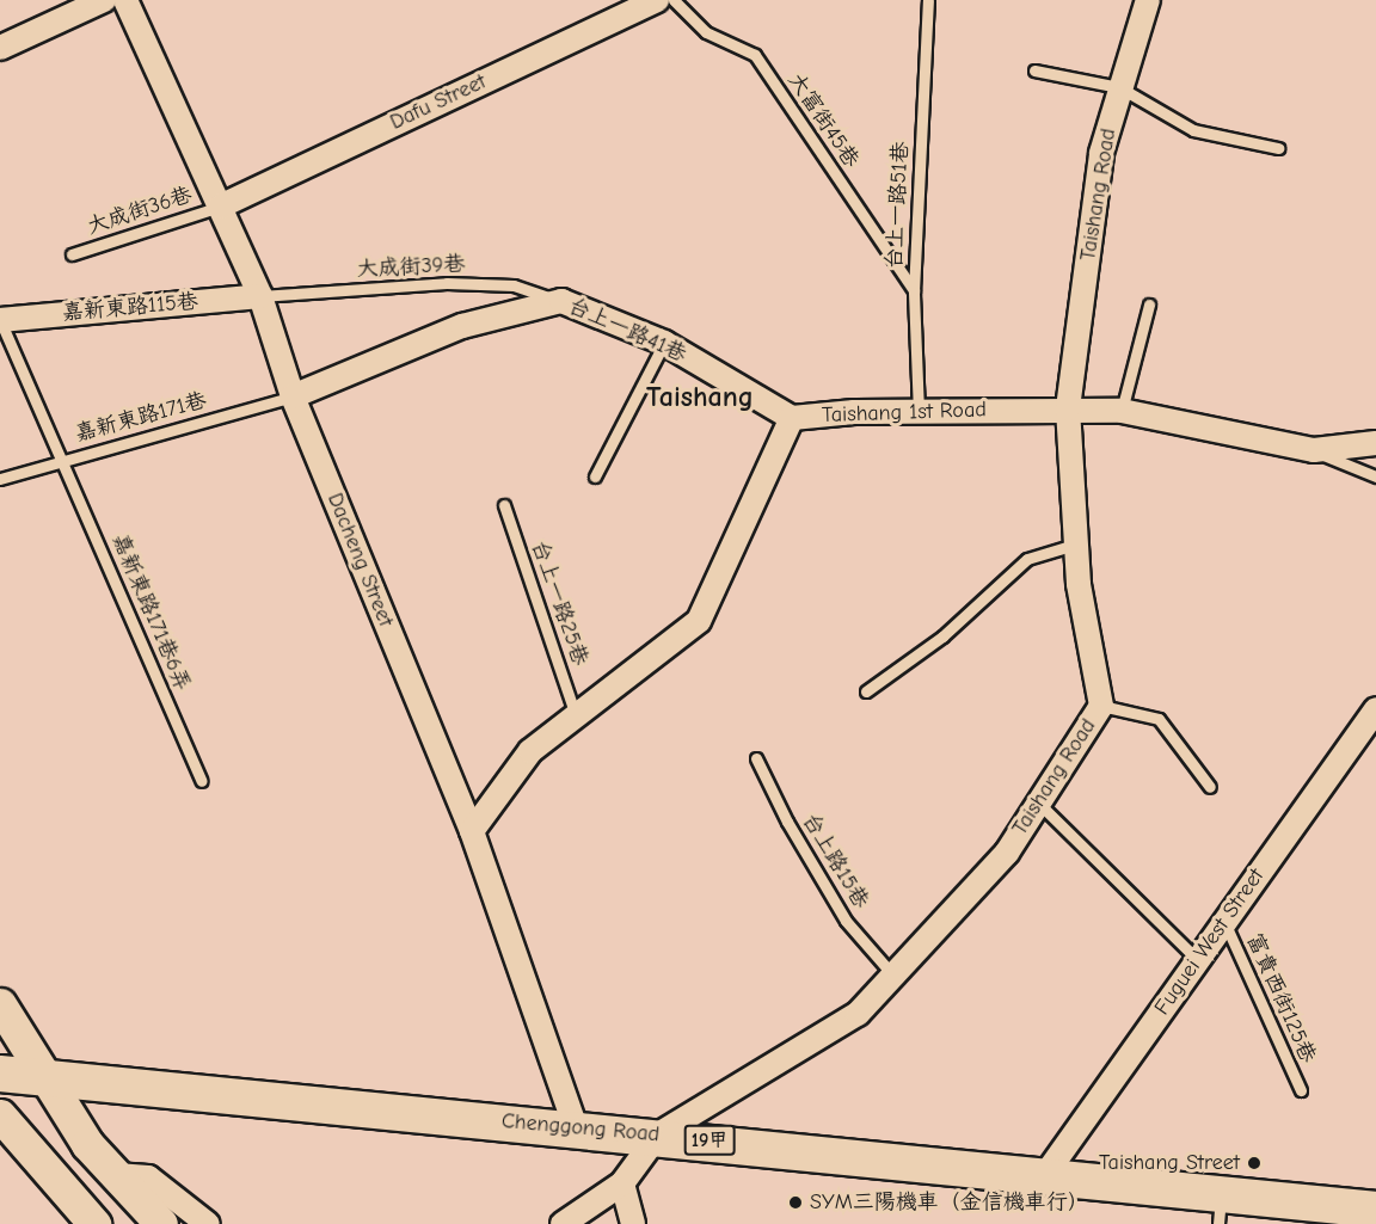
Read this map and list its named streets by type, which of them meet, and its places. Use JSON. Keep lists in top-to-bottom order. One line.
{"streets":{"main road":["Chenggong Road","19甲"],"street":["Dafu Street","Taishang Road","嘉新東路115巷","台上一路41巷","Taishang 1st Road","Dacheng Street","Fuguei West Street"],"lane":["大富街45巷","台上一路51巷","大成街36巷","大成街39巷","嘉新東路171巷","台上一路25巷","嘉新東路171巷6弄","台上路15巷","富貴西街125巷"]},"crossings":[["Dafu Street","大成街36巷"],["Dafu Street","Dacheng Street"],["大富街45巷","台上一路51巷"],["Taishang Road","Taishang 1st Road"],["Taishang Road","台上路15巷"],["Taishang Road","Chenggong Road"],["台上一路51巷","Taishang 1st Road"],["大成街36巷","Dacheng Street"],["大成街39巷","嘉新東路115巷"],["大成街39巷","台上一路41巷"],["大成街39巷","Dacheng Street"],["嘉新東路115巷","Dacheng Street"],["嘉新東路115巷","嘉新東路171巷6弄"],["台上一路41巷","Taishang 1st Road"],["台上一路41巷","嘉新東路171巷"],["台上一路41巷","Dacheng Street"],["Taishang 1st Road","Dacheng Street"],["Taishang 1st Road","台上一路25巷"],["嘉新東路171巷","Dacheng Street"],["嘉新東路171巷","嘉新東路171巷6弄"],["Dacheng Street","Chenggong Road"],["Fuguei West Street","富貴西街125巷"],["Fuguei West Street","Chenggong Road"],["Chenggong Road","19甲"]],"districts":["Taishang"],"places":["Taishang Street","SYM三陽機車（金信機車行）"]}
